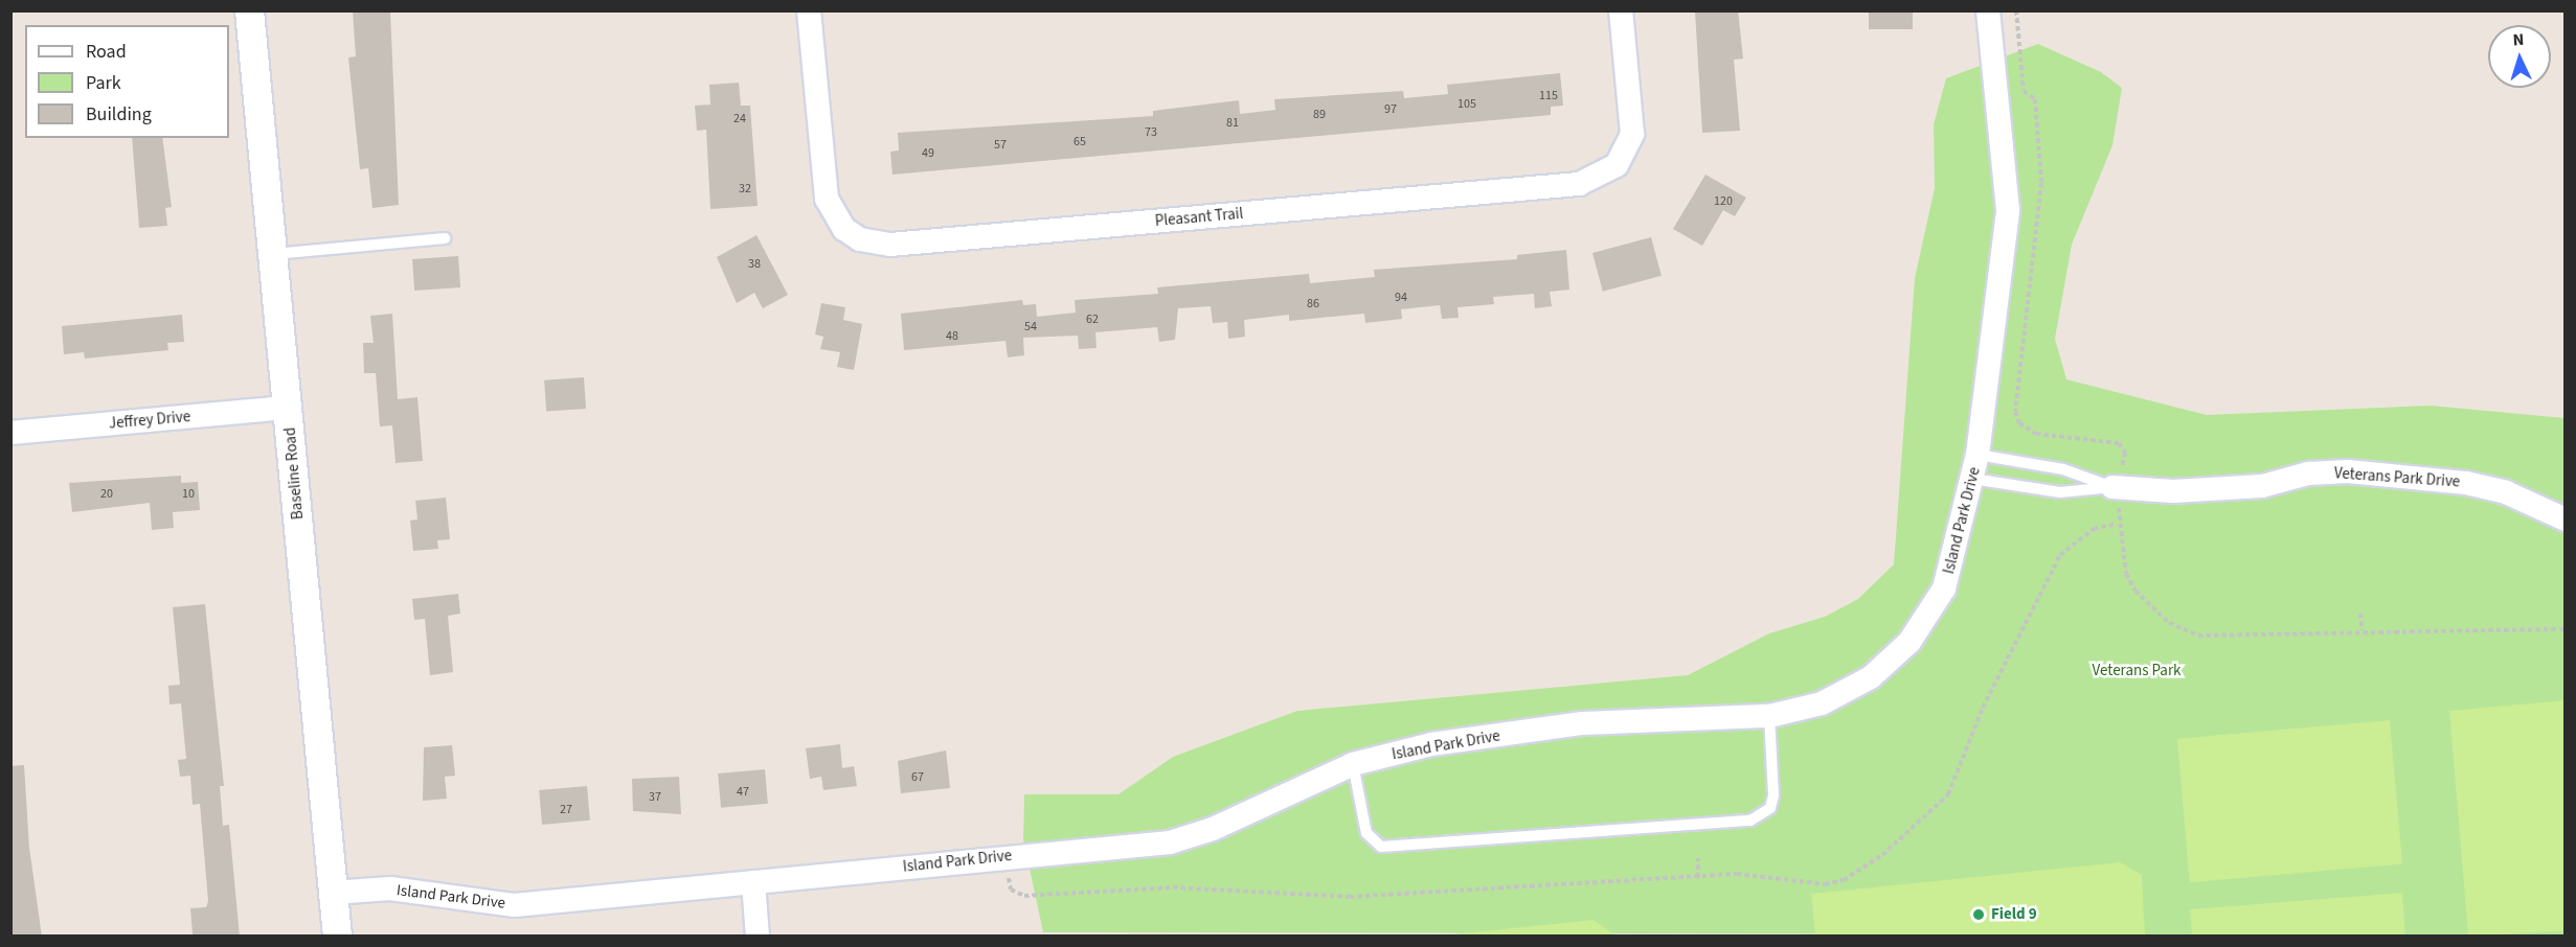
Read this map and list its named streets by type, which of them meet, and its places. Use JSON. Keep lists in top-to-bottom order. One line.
{"streets":{"street":["Pleasant Trail","Jeffrey Drive","Baseline Road","Veterans Park Drive","Island Park Drive"]},"crossings":[["Jeffrey Drive","Baseline Road"],["Baseline Road","Island Park Drive"],["Veterans Park Drive","Island Park Drive"]],"parks":["Veterans Park"],"places":["Field 9"],"house_numbers":["115","105","97","89","24","81","73","65","57","49","32","120","38","94","86","62","54","48","20","10","67","47","37","27"],"legend":["Road","Park","Building"],"north":"top"}
